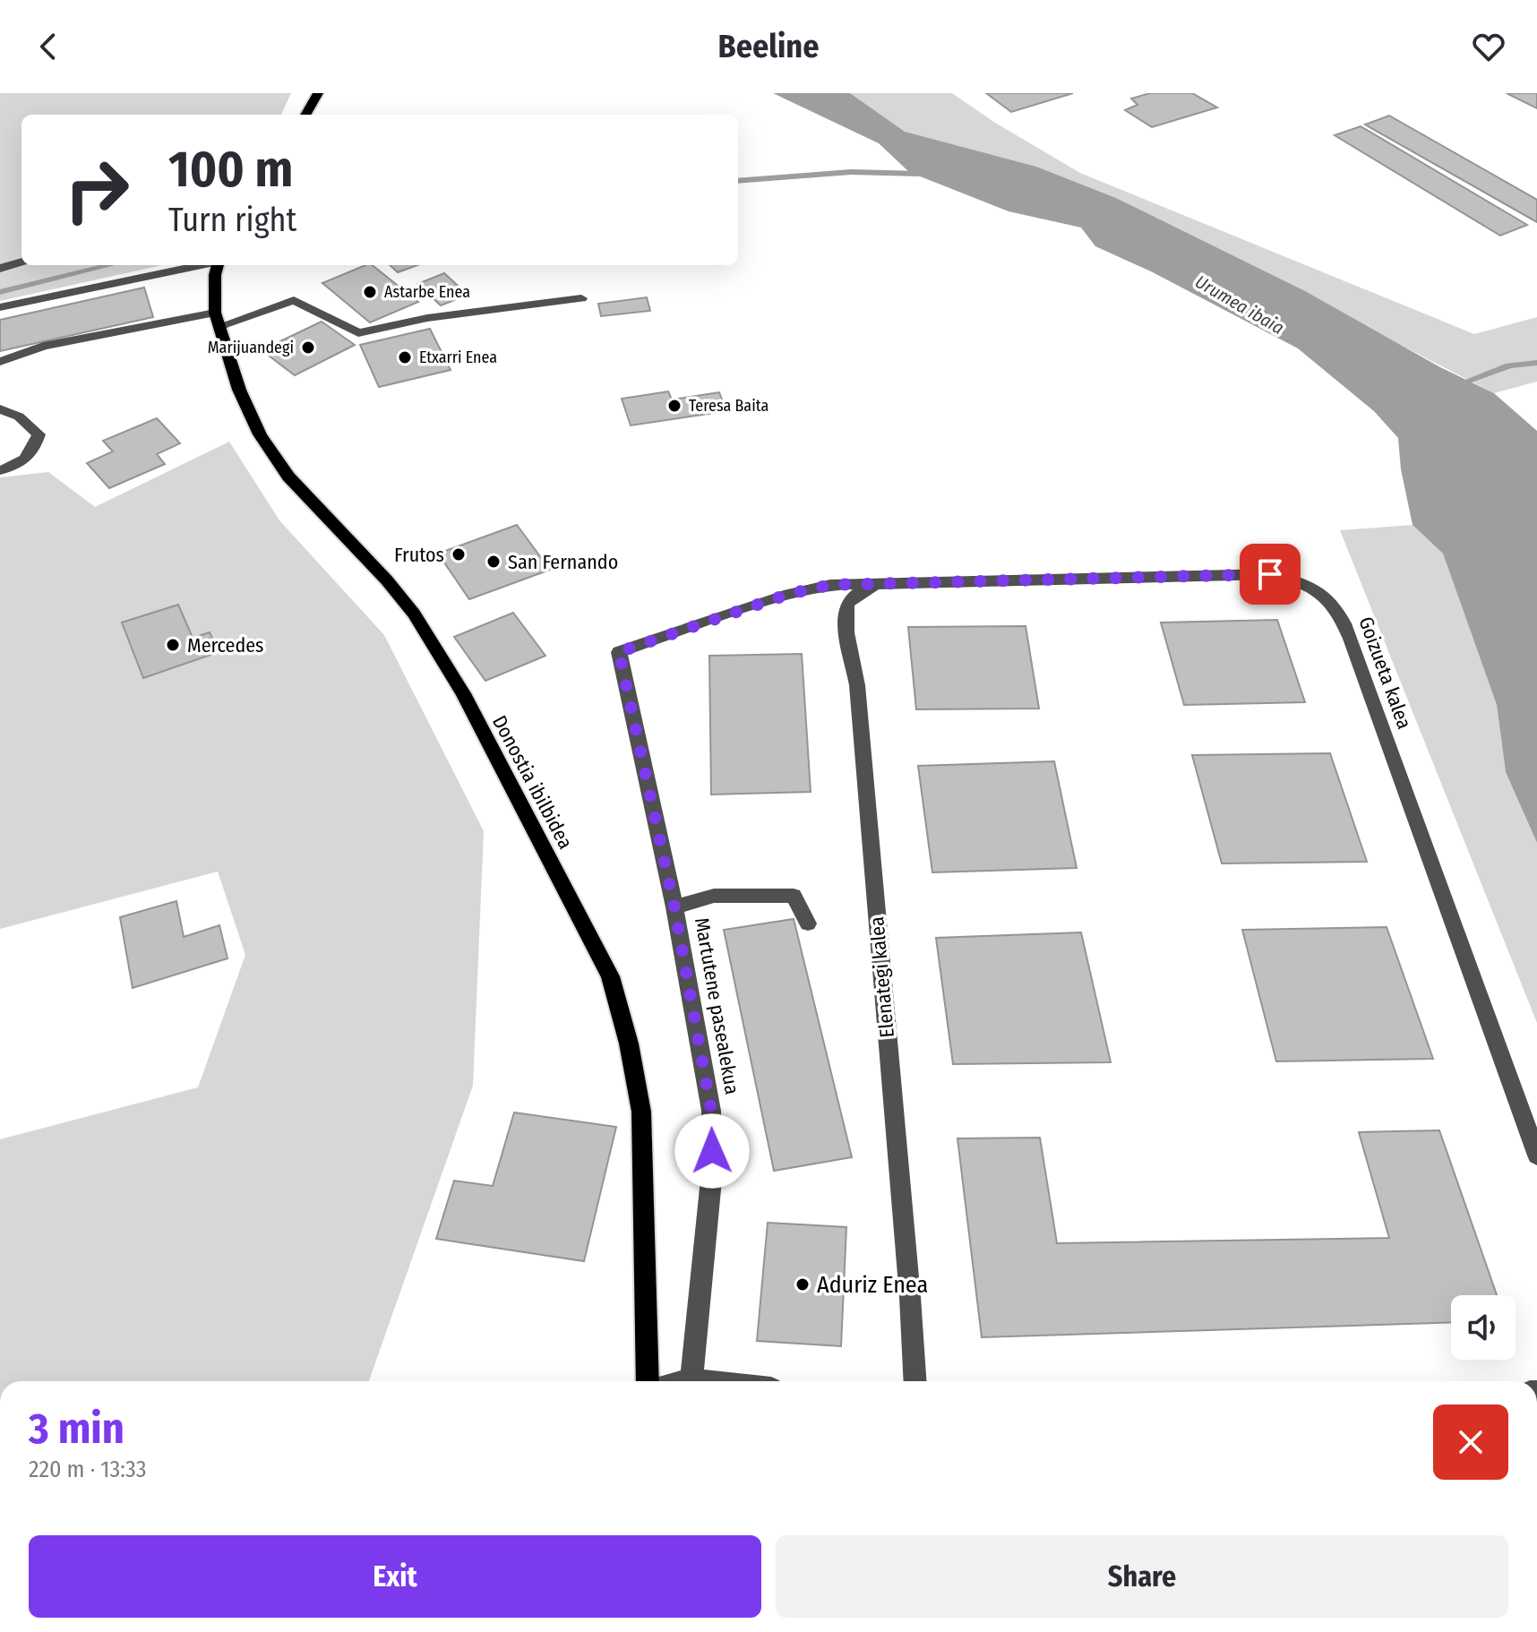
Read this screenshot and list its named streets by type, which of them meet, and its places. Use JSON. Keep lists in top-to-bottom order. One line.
{"streets":{"main road":["Donostia ibilbidea"],"street":["Goizueta kalea","Elenategi kalea","Martutene pasealekua"]},"crossings":[["Goizueta kalea","Elenategi kalea"],["Goizueta kalea","Martutene pasealekua"]],"water":["Urumea ibaia"],"places":["Astarbe Enea","Marijuandegi","Etxarri Enea","Teresa Baita","Frutos","San Fernando","Mercedes","Aduriz Enea"],"page":{"header":"Beeline","turn":["100 m","Turn right"],"heading":["3 min","220 m · 13:33"],"buttons":["Exit","Share"]}}
